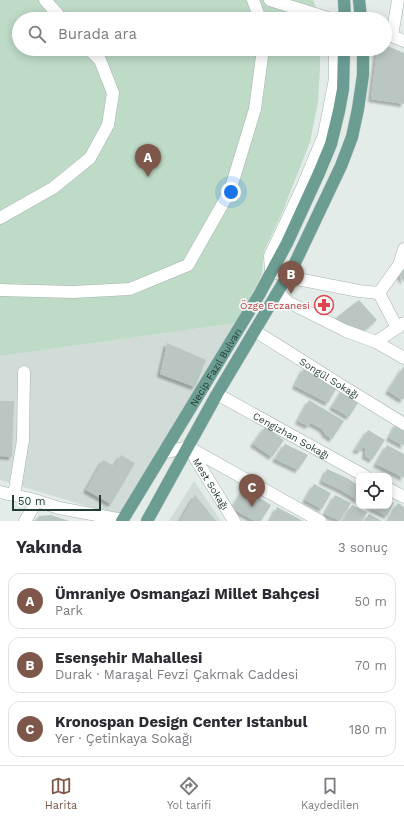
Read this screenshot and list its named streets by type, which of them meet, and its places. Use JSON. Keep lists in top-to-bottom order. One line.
{"streets":{"main road":["Necip Fazıl Bulvarı"],"street":["Songül Sokağı","Cengizhan Sokağı","Mest Sokağı"]},"crossings":[["Necip Fazıl Bulvarı","Songül Sokağı"],["Necip Fazıl Bulvarı","Cengizhan Sokağı"],["Necip Fazıl Bulvarı","Mest Sokağı"]],"places":{"pharmacy":["Özge Eczanesi"]},"scale_bar":"50 m","page":{"search":"Burada ara","pins":["A","B","C"],"scale":"50 m","heading":["Yakında","3 sonuç"],"list":[{"mark":"A","name":"Ümraniye Osmangazi Millet Bahçesi","note":"Park","value":"50 m"},{"mark":"B","name":"Esenşehir Mahallesi","note":"Durak · Maraşal Fevzi Çakmak Caddesi","value":"70 m"},{"mark":"C","name":"Kronospan Design Center Istanbul","note":"Yer · Çetinkaya Sokağı","value":"180 m"}],"nav":["Harita","Yol tarifi","Kaydedilen"]}}
